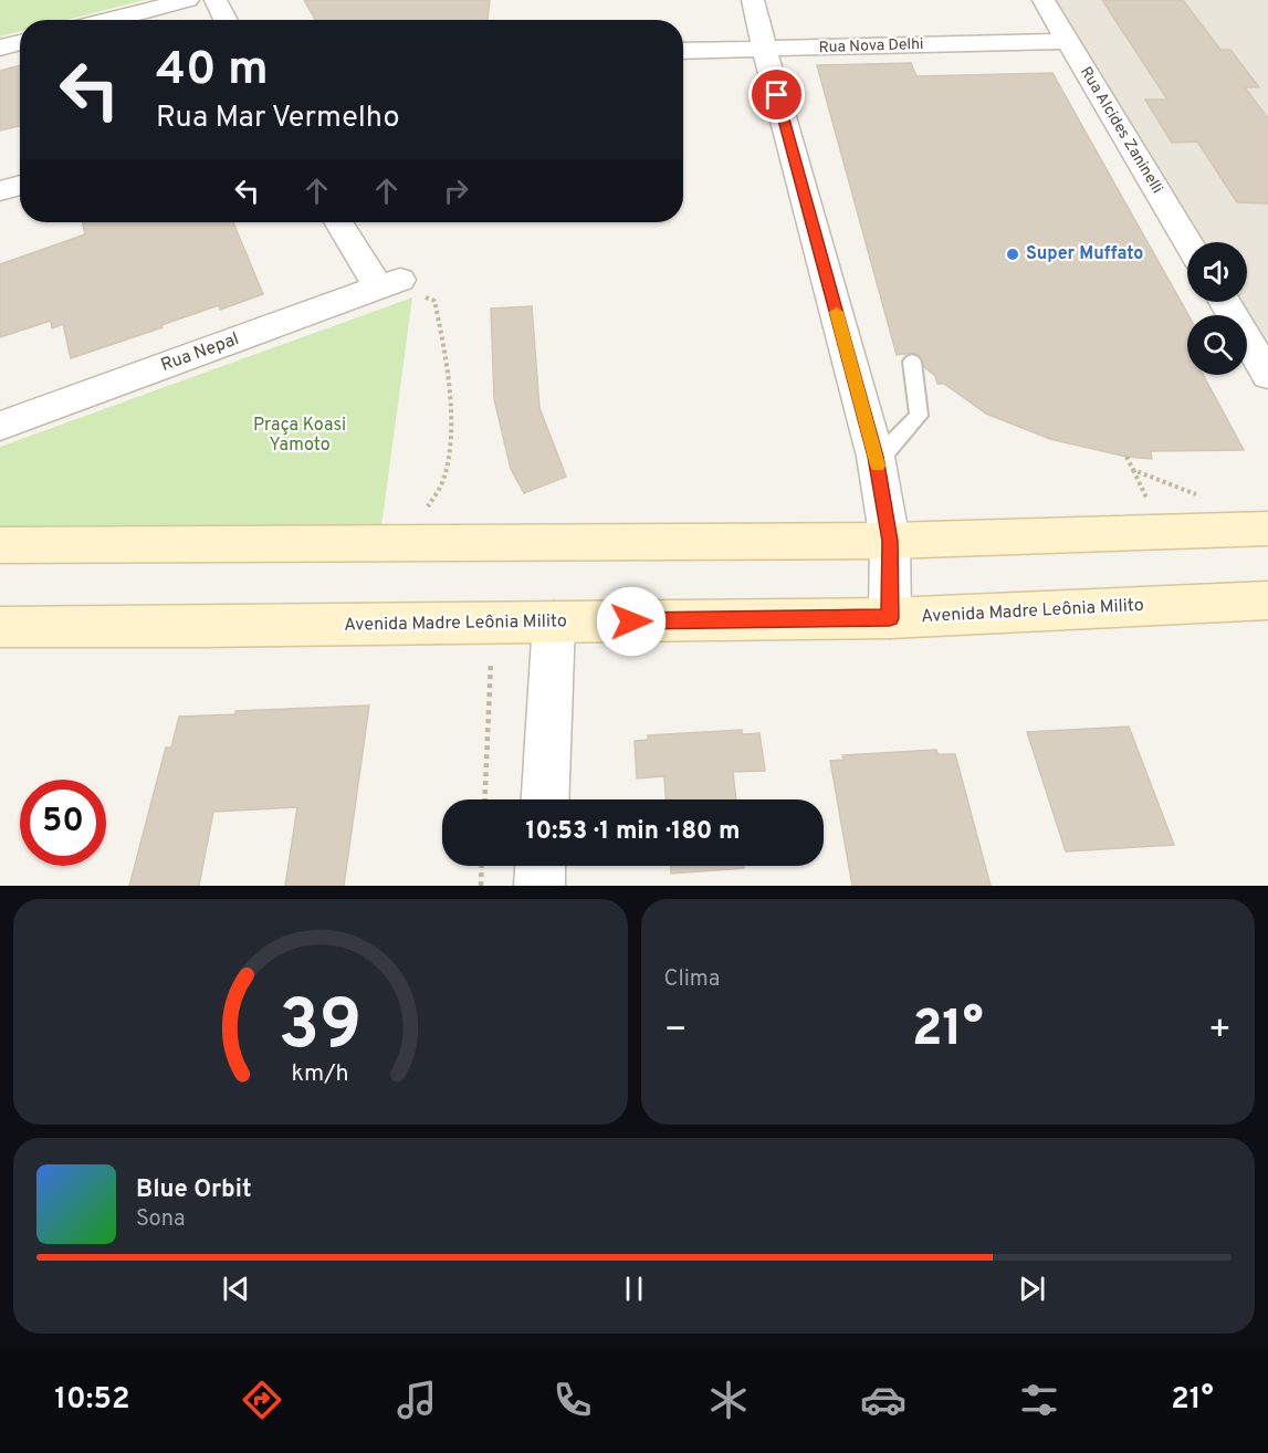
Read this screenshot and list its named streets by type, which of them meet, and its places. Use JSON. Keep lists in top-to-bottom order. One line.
{"streets":{"main road":["Avenida Madre Leônia Milito"],"street":["Rua Nova Delhi","Rua Alcides Zaninelli","Rua Nepal"]},"crossings":[["Rua Nova Delhi","Rua Alcides Zaninelli"]],"parks":["Praça Koasi Yamoto"],"places":["Super Muffato"],"page":{"turn":["40 m","Rua Mar Vermelho"],"limit":"50","trip":"10:53 · 1 min · 180 m","tile":"Clima","heat":["−","21°","+"],"song":["Blue Orbit","Sona"],"tabs":["10:52","21°"],"gauge":["39","km/h"]}}
